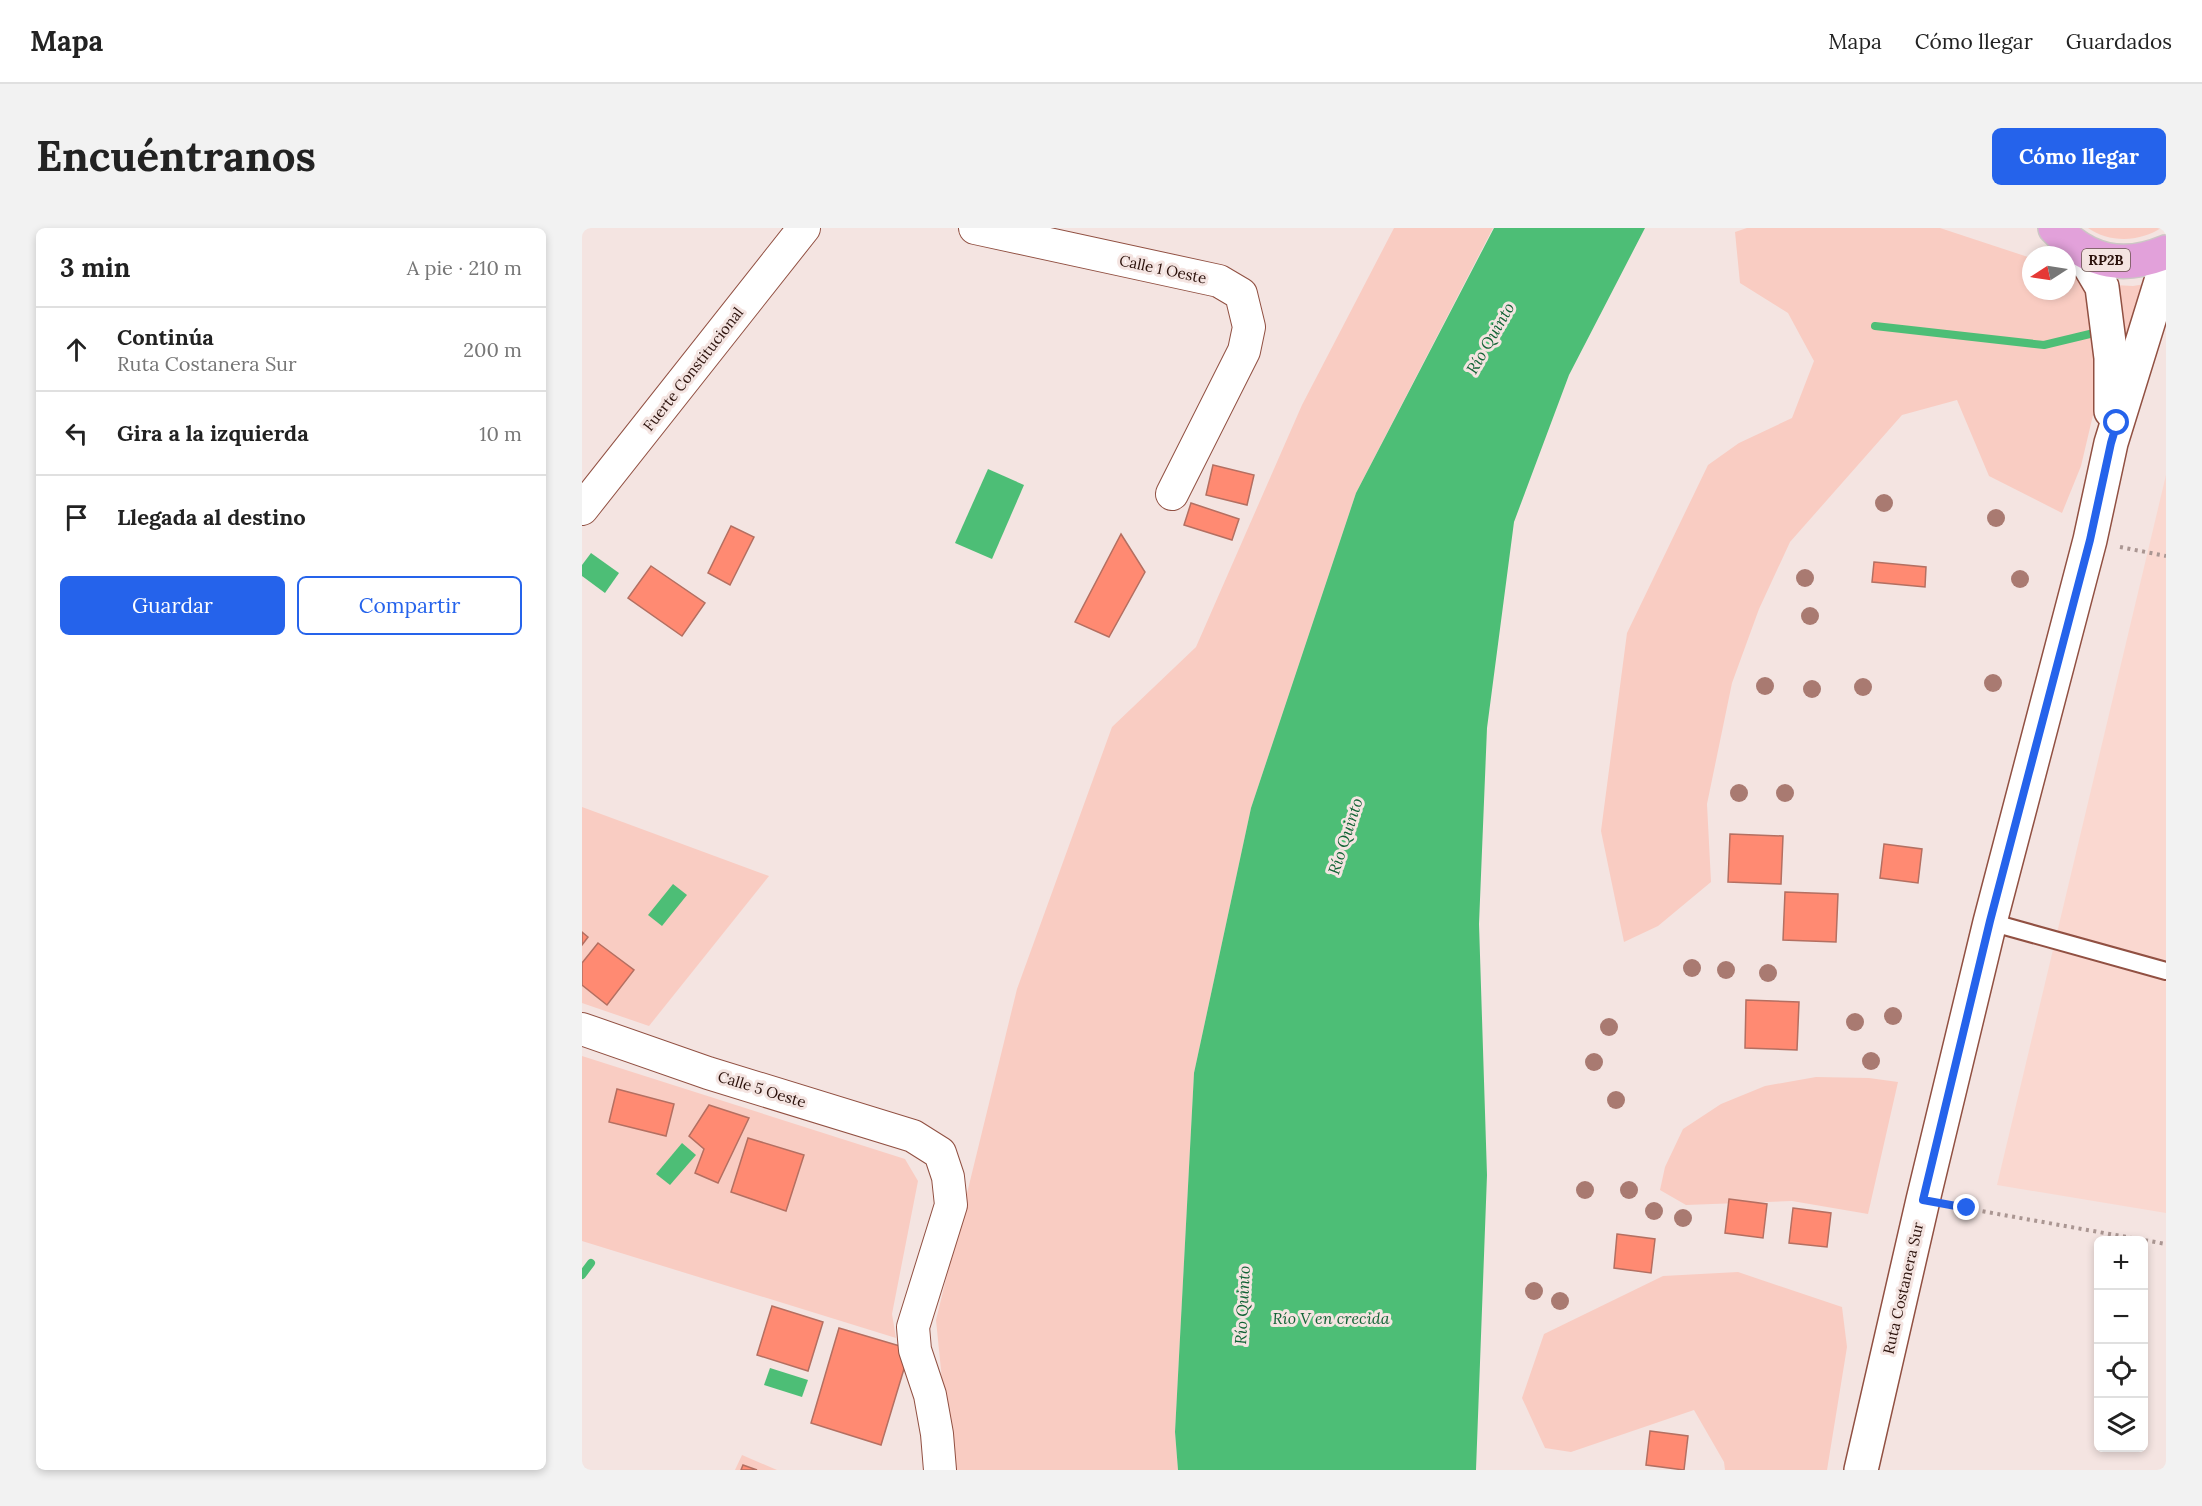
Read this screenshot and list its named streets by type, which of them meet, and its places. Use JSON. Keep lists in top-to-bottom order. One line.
{"streets":{"main road":["RP2B","Ruta Costanera Sur"],"street":["Calle 1 Oeste","Fuerte Constitucional","Calle 5 Oeste"]},"crossings":[["RP2B","Ruta Costanera Sur"]],"water":["Río Quinto","Río V en crecida"],"north":"left","page":{"header":"Mapa","nav":["Mapa","Cómo llegar","Guardados"],"buttons":["Cómo llegar",["Guardar","Compartir"]],"title":"Encuéntranos","heading":["3 min","A pie · 210 m"],"list":[["Continúa","Ruta Costanera Sur","200 m"],["Gira a la izquierda","10 m"],"Llegada al destino"],"map_buttons":["+","−"]}}
